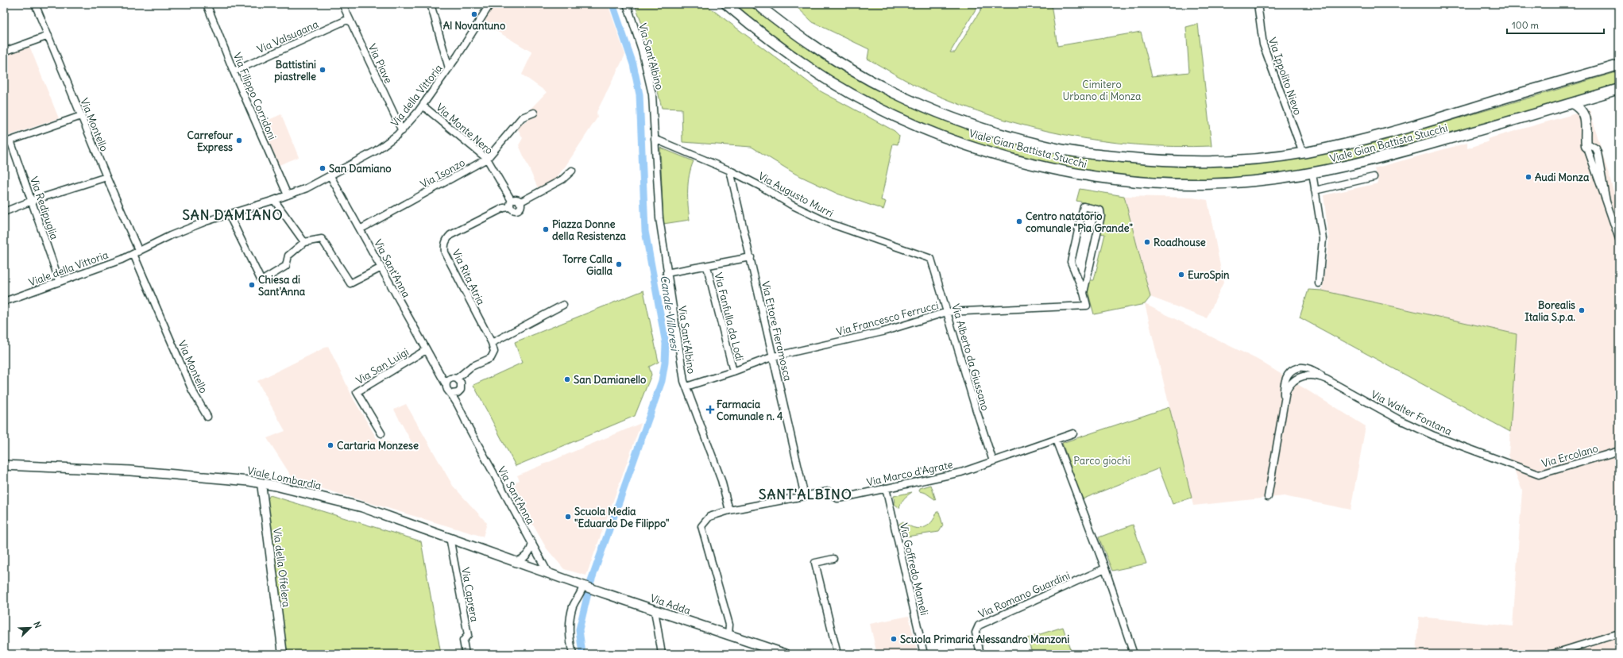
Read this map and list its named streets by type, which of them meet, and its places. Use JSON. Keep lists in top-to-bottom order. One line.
{"streets":{"main road":["Viale Gian Battista Stucchi","Viale Lombardia","Via Adda"],"street":["Via Valsugana","Via Sant'Albino","Via Piave","Via Ippolito Nievo","Via della Vittoria","Via Filippo Corridoni","Via Montello","Via Monte Nero","Via Isonzo","Via Augusto Murri","Via Redipuglia","Viale della Vittoria","Via Sant'Anna","Via Rita Atria","Via Fanfulla da Lodi","Via Francesco Ferrucci","Via Ettore Fieramosca","Via Alberto da Giussano","Via San Luigi","Via Walter Fontana","Via Ercolano","Via Marco d'Agrate","Via della Offelera","Via Goffredo Mameli","Via Caprera","Via Romano Guardini"]},"crossings":[["Via Valsugana","Via Piave"],["Via Valsugana","Via Filippo Corridoni"],["Via Sant'Albino","Via Augusto Murri"],["Via Sant'Albino","Via Francesco Ferrucci"],["Via Sant'Albino","Via Marco d'Agrate"],["Via Piave","Via della Vittoria"],["Via Ippolito Nievo","Viale Gian Battista Stucchi"],["Via della Vittoria","Via Filippo Corridoni"],["Via della Vittoria","Via Montello"],["Via della Vittoria","Via Monte Nero"],["Via della Vittoria","Viale della Vittoria"],["Via della Vittoria","Via Sant'Anna"],["Via Montello","Viale della Vittoria"],["Via Monte Nero","Via Isonzo"],["Via Monte Nero","Via Rita Atria"],["Via Isonzo","Via Sant'Anna"],["Via Augusto Murri","Via Ettore Fieramosca"],["Via Augusto Murri","Via Alberto da Giussano"],["Via Redipuglia","Viale della Vittoria"],["Via Sant'Anna","Via Rita Atria"],["Via Sant'Anna","Via San Luigi"],["Via Sant'Anna","Viale Lombardia"],["Via Sant'Anna","Via Adda"],["Via Fanfulla da Lodi","Via Francesco Ferrucci"],["Via Francesco Ferrucci","Via Ettore Fieramosca"],["Via Francesco Ferrucci","Via Alberto da Giussano"],["Via Ettore Fieramosca","Via Marco d'Agrate"],["Via Alberto da Giussano","Via Marco d'Agrate"],["Via Walter Fontana","Via Ercolano"],["Via Marco d'Agrate","Via Goffredo Mameli"],["Viale Lombardia","Via della Offelera"],["Viale Lombardia","Via Caprera"],["Viale Lombardia","Via Adda"]],"districts":["SAN DAMIANO","SANT'ALBINO"],"water":["Canale Villoresi"],"parks":["Cimitero Urbano di Monza","Parco giochi"],"places":{"other":["Al Novantuno","Battistini piastrelle","Carrefour Express","San Damiano","Audi Monza","Centro natatorio comunale \"Pia Grande\"","Piazza Donne della Resistenza","Roadhouse","Torre Calla Gialla","EuroSpin","Chiesa di Sant'Anna","Borealis Italia S.p.a.","San Damianello","Cartaria Monzese","Scuola Media \"Eduardo De Filippo\"","Scuola Primaria Alessandro Manzoni"],"health":["Farmacia Comunale n. 4"]},"scale_bar":"100 m","north":"top right"}
